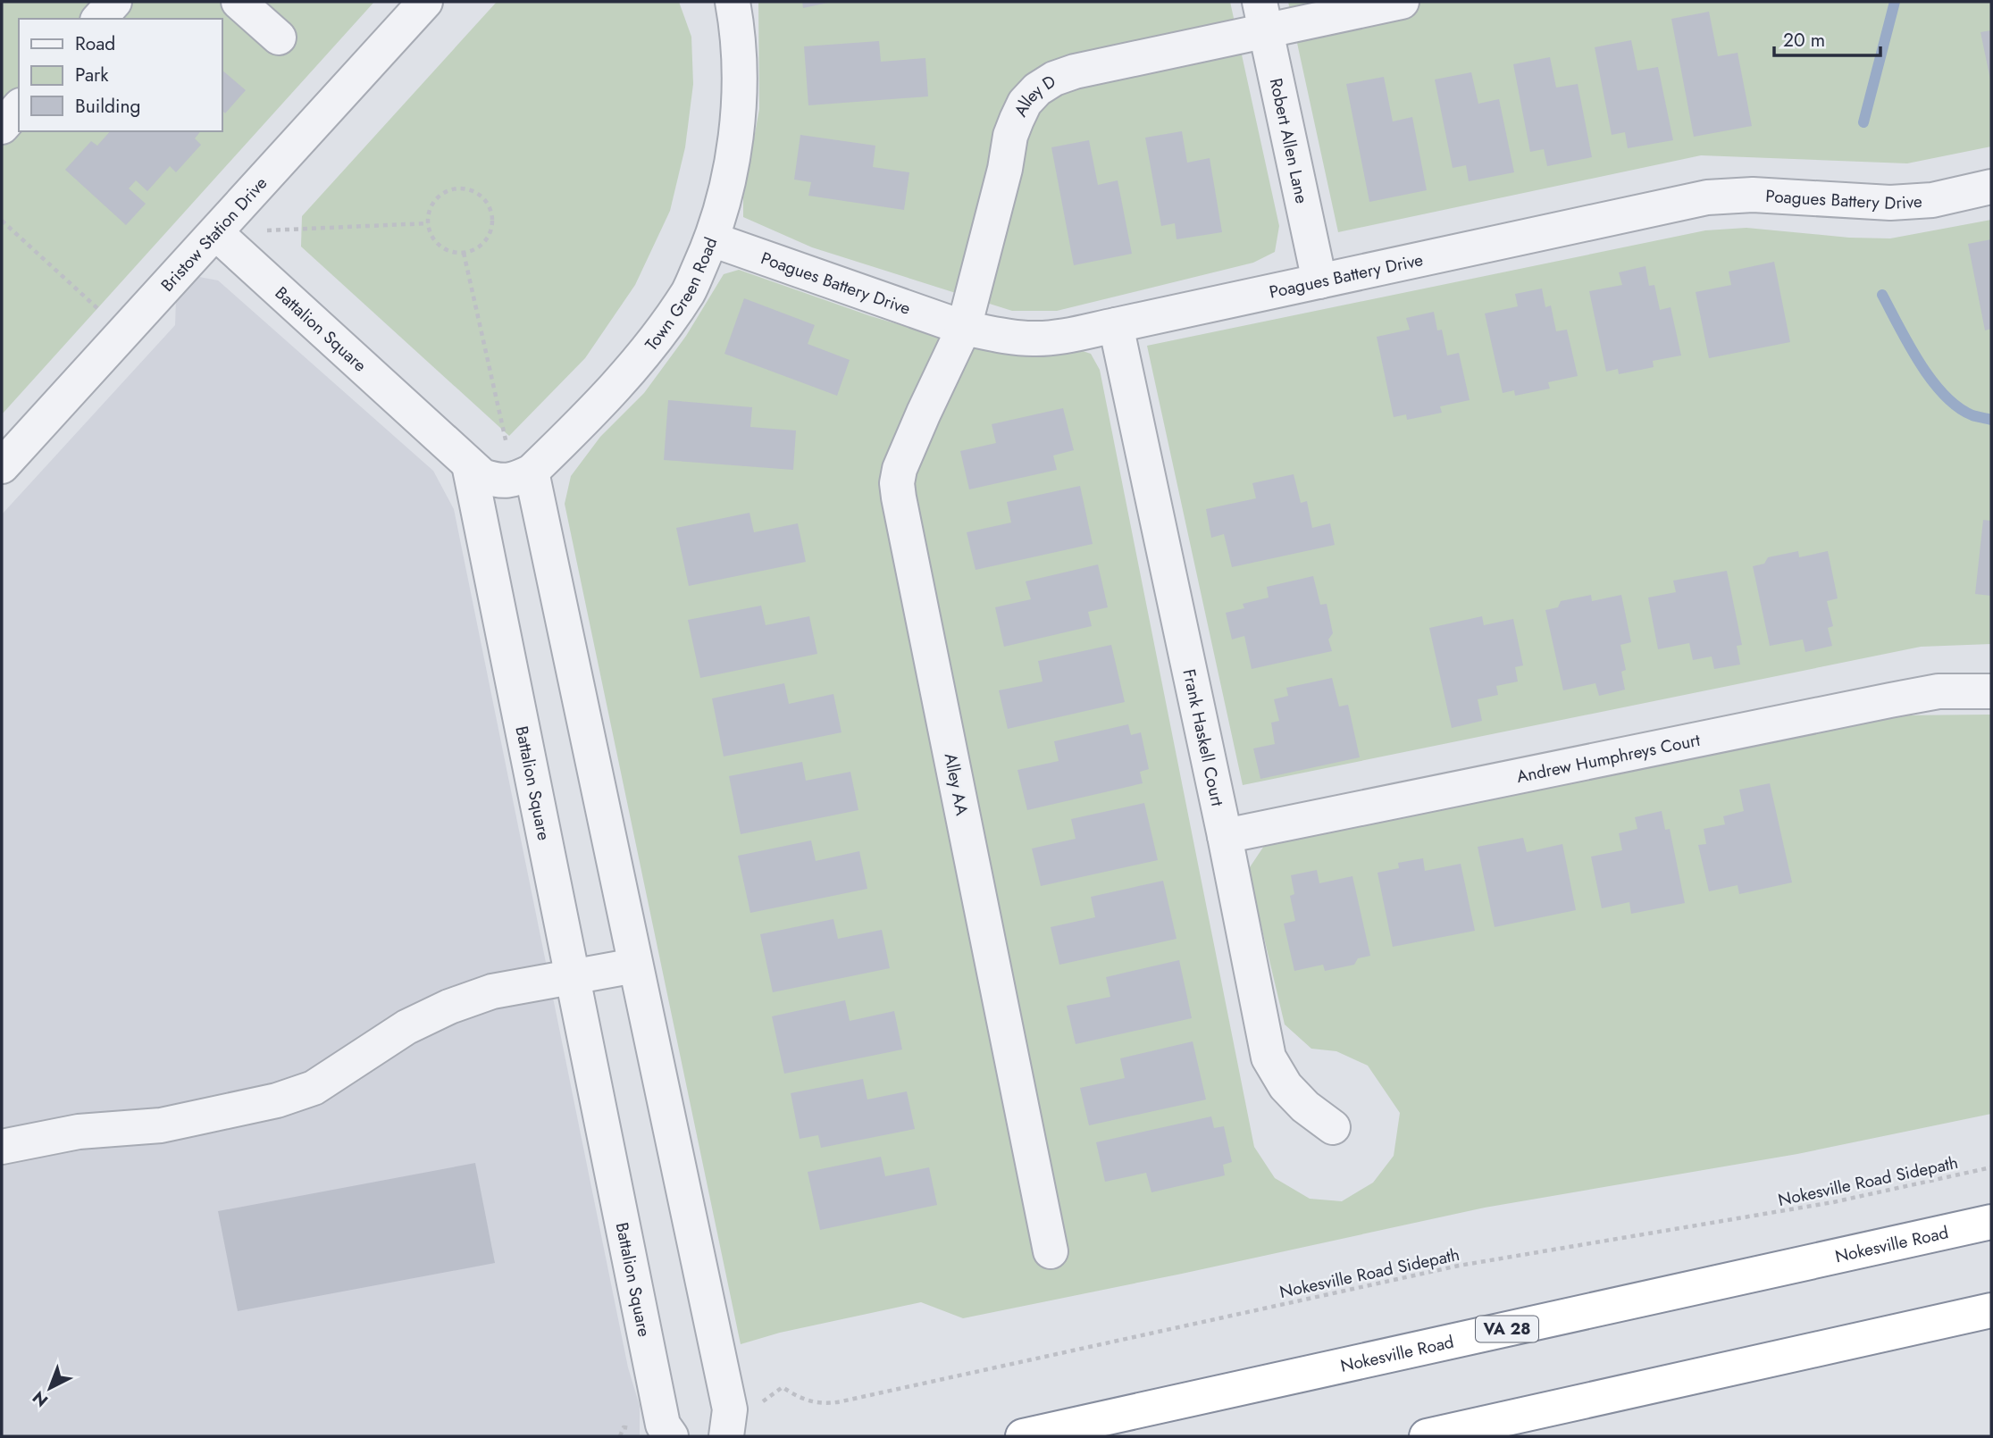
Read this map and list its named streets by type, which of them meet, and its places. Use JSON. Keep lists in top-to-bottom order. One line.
{"streets":{"highway":["Nokesville Road","VA 28"],"street":["Alley D","Robert Allen Lane","Poagues Battery Drive","Bristow Station Drive","Town Green Road","Battalion Square","Frank Haskell Court","Andrew Humphreys Court","Alley AA"],"path":["Nokesville Road Sidepath"]},"crossings":[["Alley D","Robert Allen Lane"],["Alley D","Poagues Battery Drive"],["Alley D","Alley AA"],["Robert Allen Lane","Poagues Battery Drive"],["Poagues Battery Drive","Town Green Road"],["Poagues Battery Drive","Frank Haskell Court"],["Poagues Battery Drive","Alley AA"],["Bristow Station Drive","Battalion Square"],["Frank Haskell Court","Andrew Humphreys Court"]],"legend":["Road","Park","Building"],"scale_bar":"20 m","north":"bottom left"}
